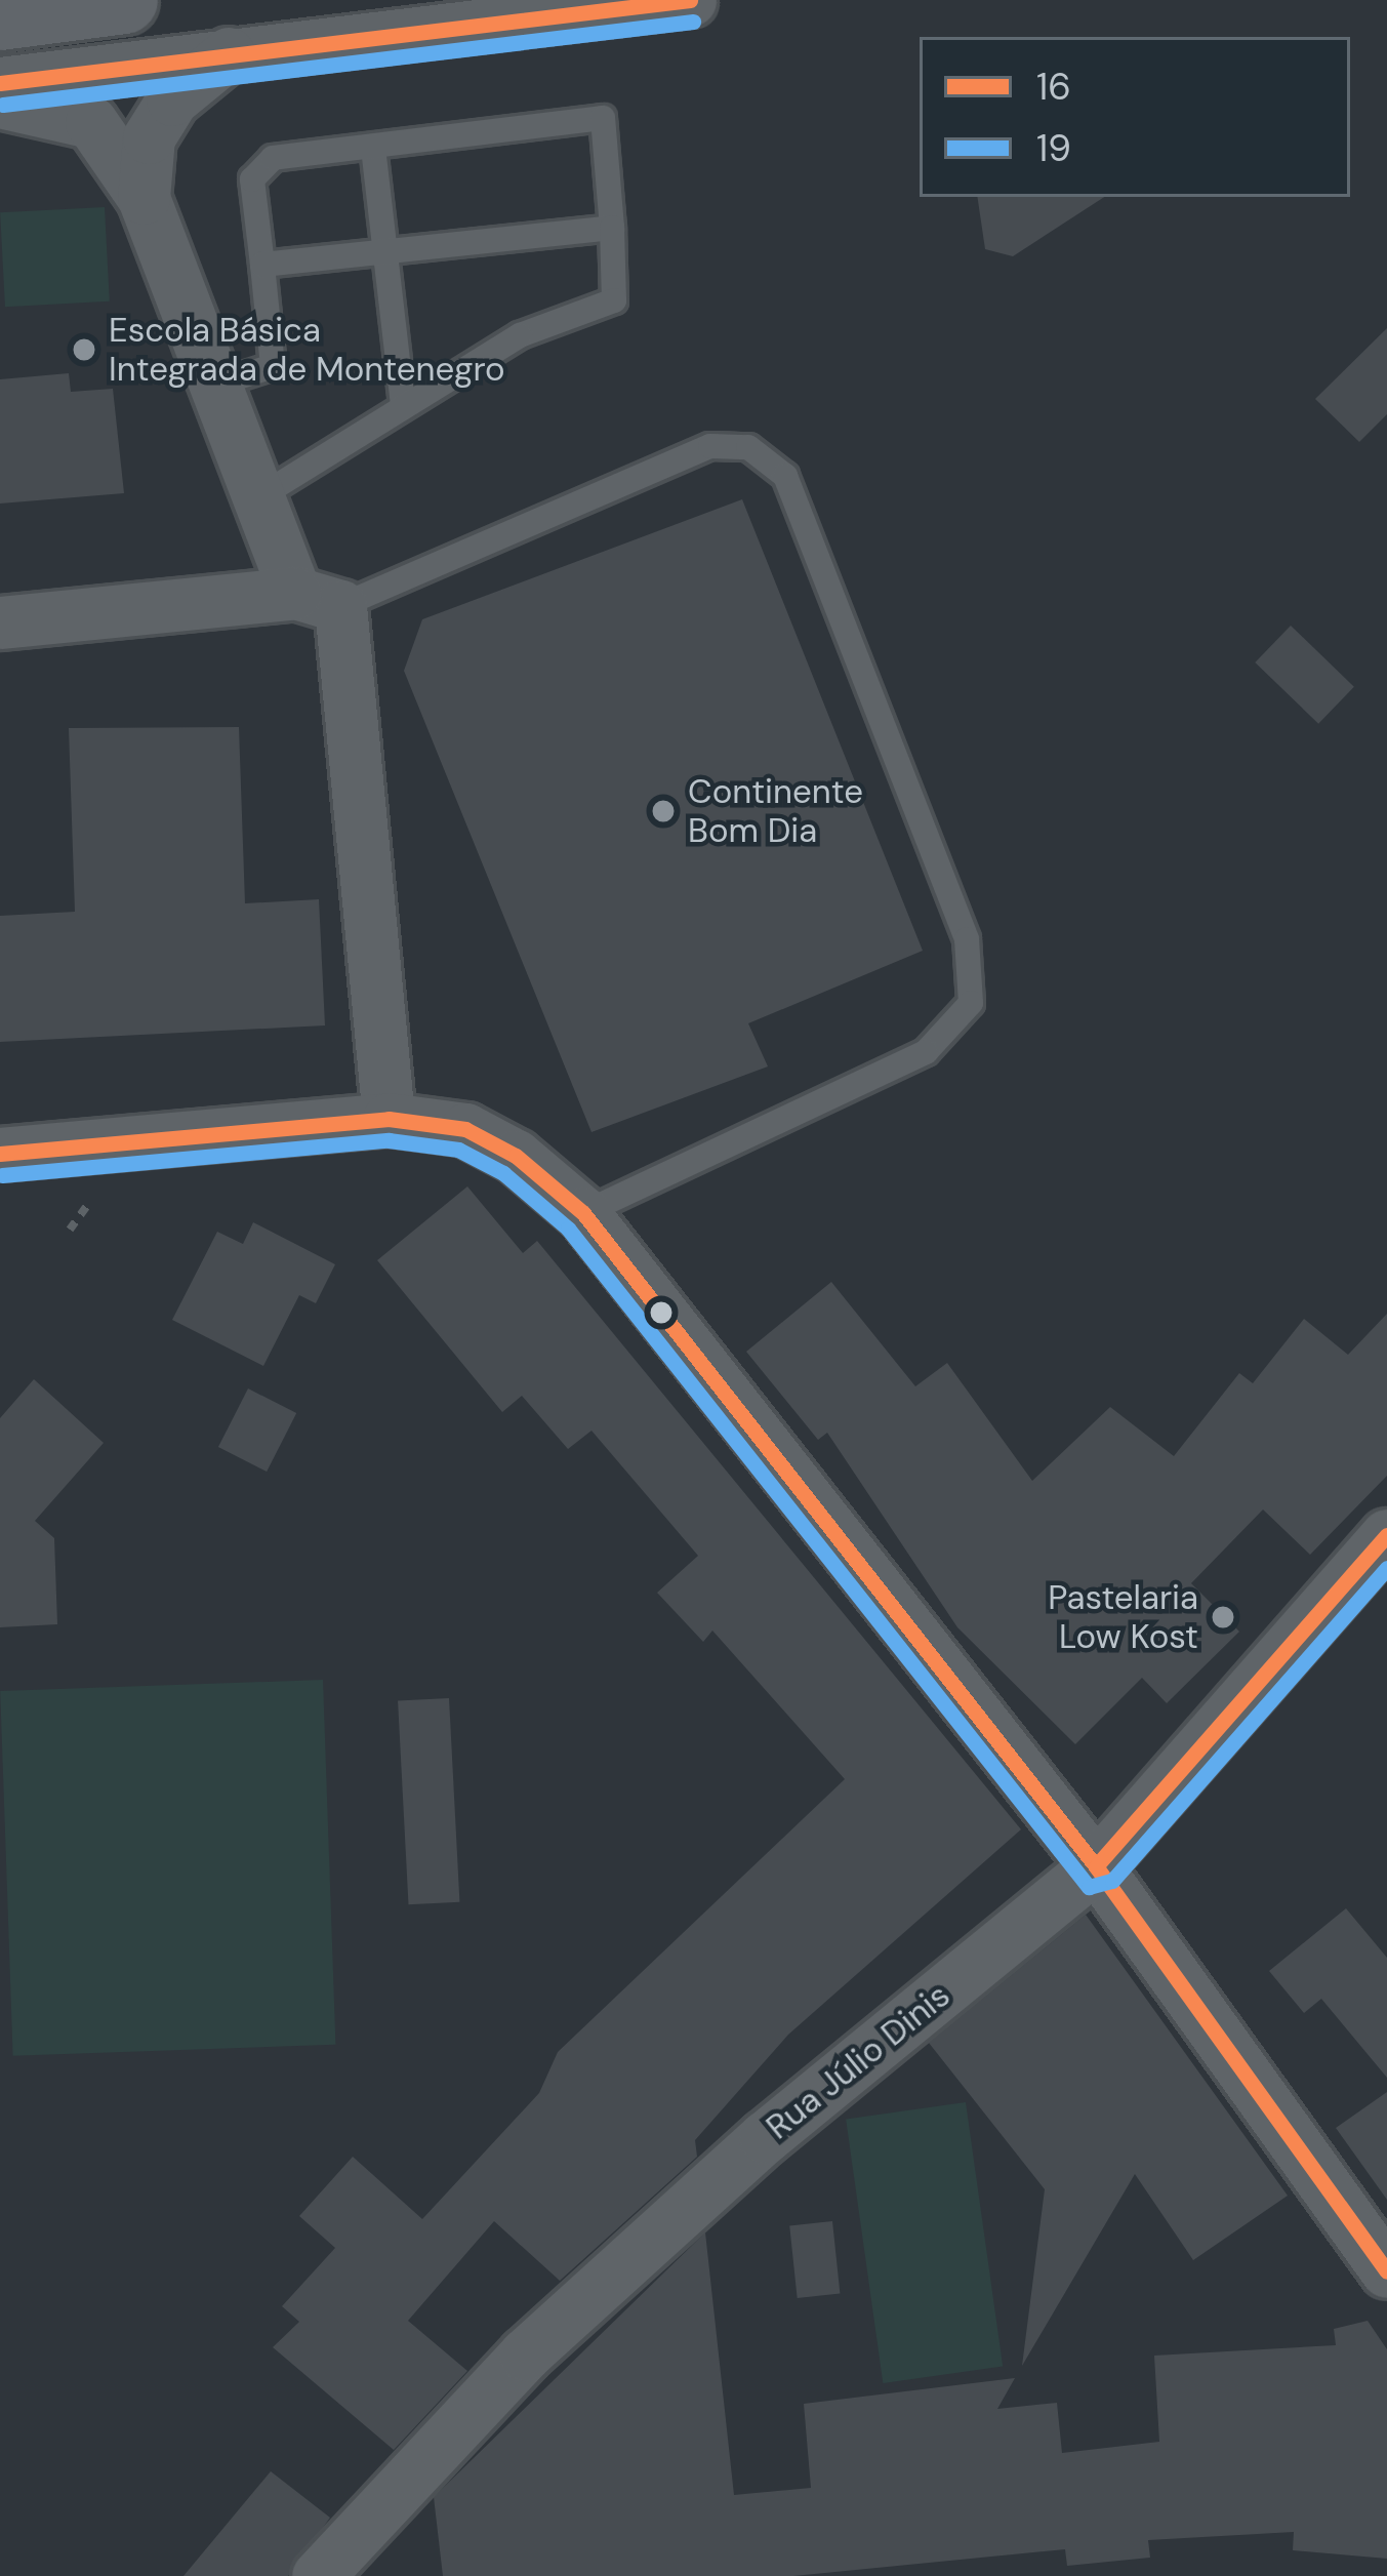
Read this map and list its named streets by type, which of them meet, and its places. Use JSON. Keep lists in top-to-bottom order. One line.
{"streets":{"street":["Rua Júlio Dinis"]},"places":["Escola Básica Integrada de Montenegro","Continente Bom Dia","Pastelaria Low Kost"],"lines":["transit line 16","transit line 19"],"legend":["16","19"]}
